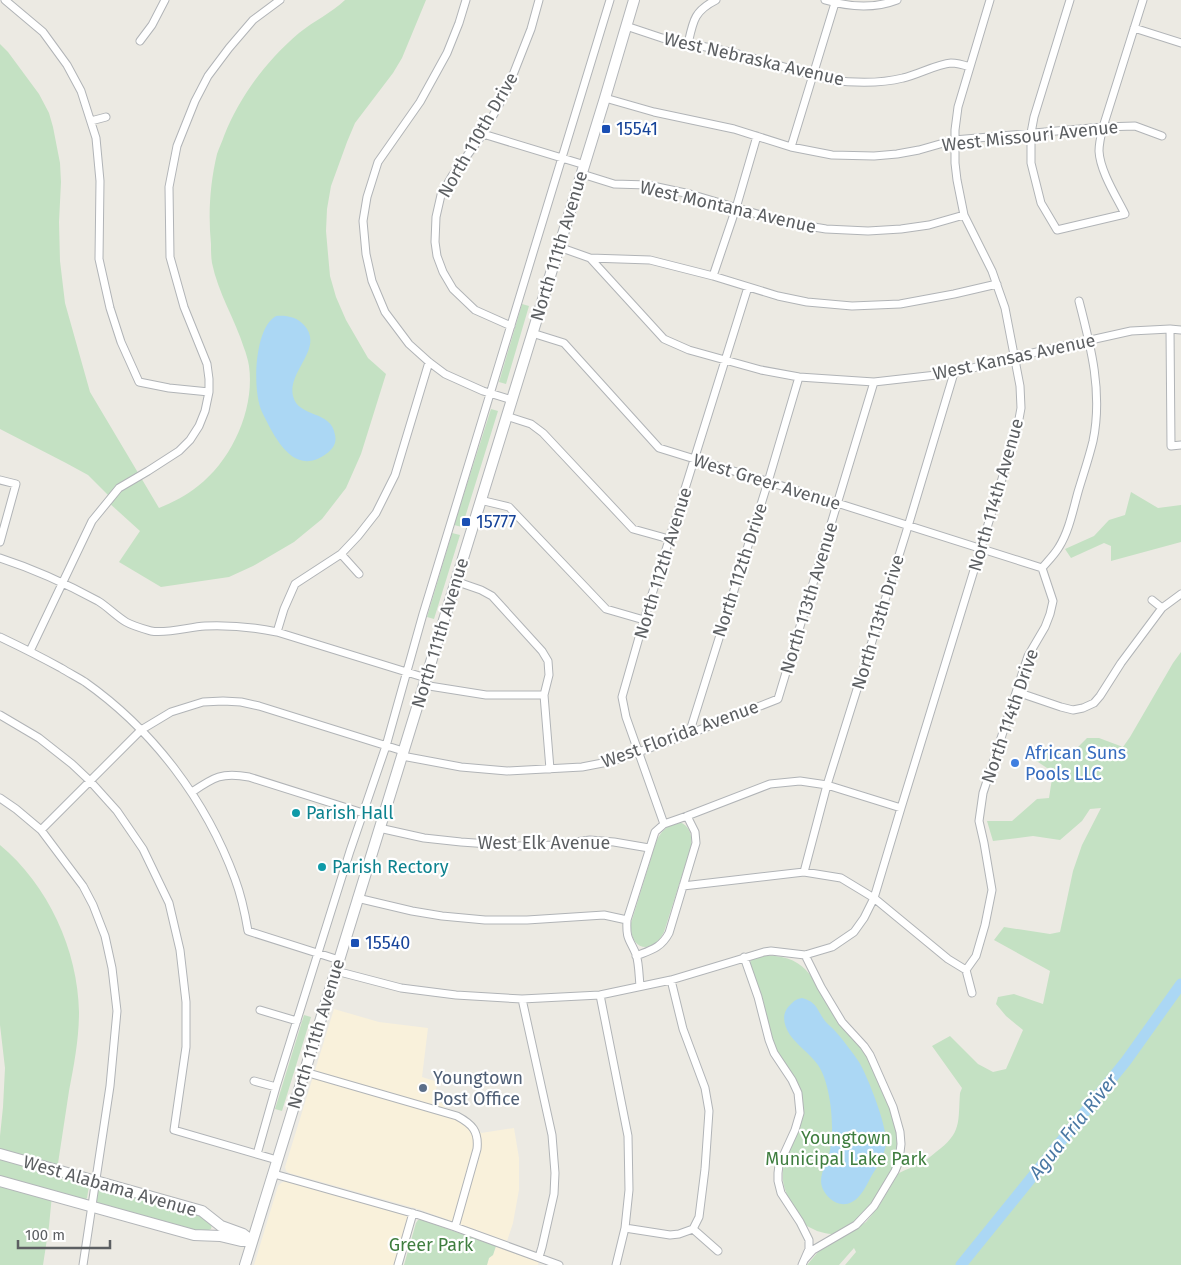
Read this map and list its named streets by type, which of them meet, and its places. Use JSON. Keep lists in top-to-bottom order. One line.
{"streets":{"street":["West Nebraska Avenue","North 110th Drive","West Missouri Avenue","West Montana Avenue","North 111th Avenue","West Kansas Avenue","West Greer Avenue","North 114th Avenue","North 112th Avenue","North 112th Drive","North 113th Avenue","North 113th Drive","North 114th Drive","West Florida Avenue","West Elk Avenue","West Alabama Avenue"]},"crossings":[["West Nebraska Avenue","North 111th Avenue"],["West Nebraska Avenue","North 114th Avenue"],["North 110th Drive","West Montana Avenue"],["North 110th Drive","North 111th Avenue"],["West Missouri Avenue","North 111th Avenue"],["West Missouri Avenue","North 114th Avenue"],["West Montana Avenue","North 111th Avenue"],["West Montana Avenue","North 114th Avenue"],["North 111th Avenue","West Kansas Avenue"],["North 111th Avenue","West Greer Avenue"],["North 111th Avenue","West Florida Avenue"],["North 111th Avenue","West Elk Avenue"],["North 111th Avenue","West Alabama Avenue"],["West Kansas Avenue","North 114th Avenue"],["West Kansas Avenue","North 112th Avenue"],["West Kansas Avenue","North 112th Drive"],["West Kansas Avenue","North 113th Avenue"],["West Kansas Avenue","North 113th Drive"],["West Greer Avenue","North 114th Avenue"],["West Greer Avenue","North 112th Avenue"],["West Greer Avenue","North 112th Drive"],["West Greer Avenue","North 113th Avenue"],["West Greer Avenue","North 113th Drive"],["West Greer Avenue","North 114th Drive"],["North 112th Avenue","West Florida Avenue"],["North 112th Drive","West Florida Avenue"],["North 113th Avenue","West Florida Avenue"]],"water":["Agua Fria River"],"parks":["Youngtown Municipal Lake Park","Greer Park"],"places":{"transit":["15541","15777","15540"],"other":["African Suns Pools LLC","Parish Hall","Parish Rectory","Youngtown Post Office"]},"scale_bar":"100 m"}
